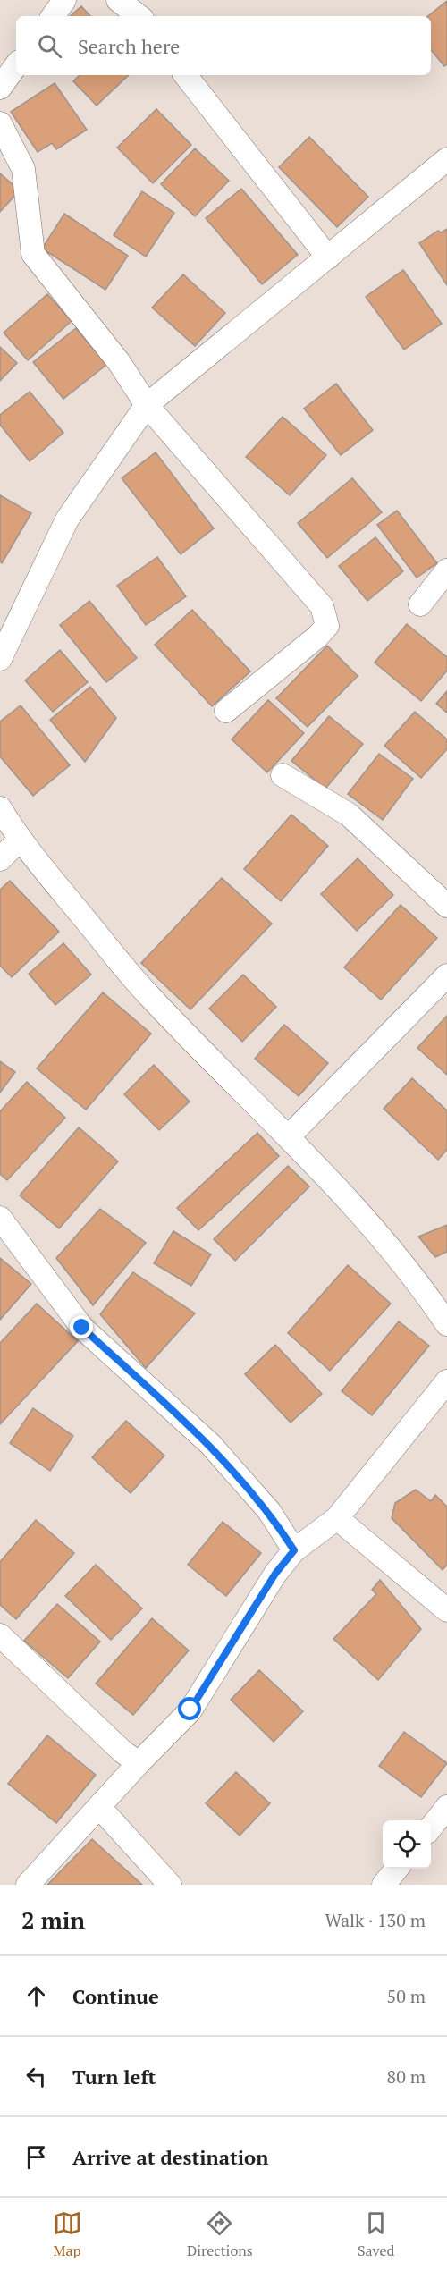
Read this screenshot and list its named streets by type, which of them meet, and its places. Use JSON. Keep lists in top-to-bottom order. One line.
{"page":{"search":"Search here","heading":["2 min","Walk · 130 m"],"list":[["Continue","50 m"],["Turn left","80 m"],"Arrive at destination"],"nav":["Map","Directions","Saved"]}}
